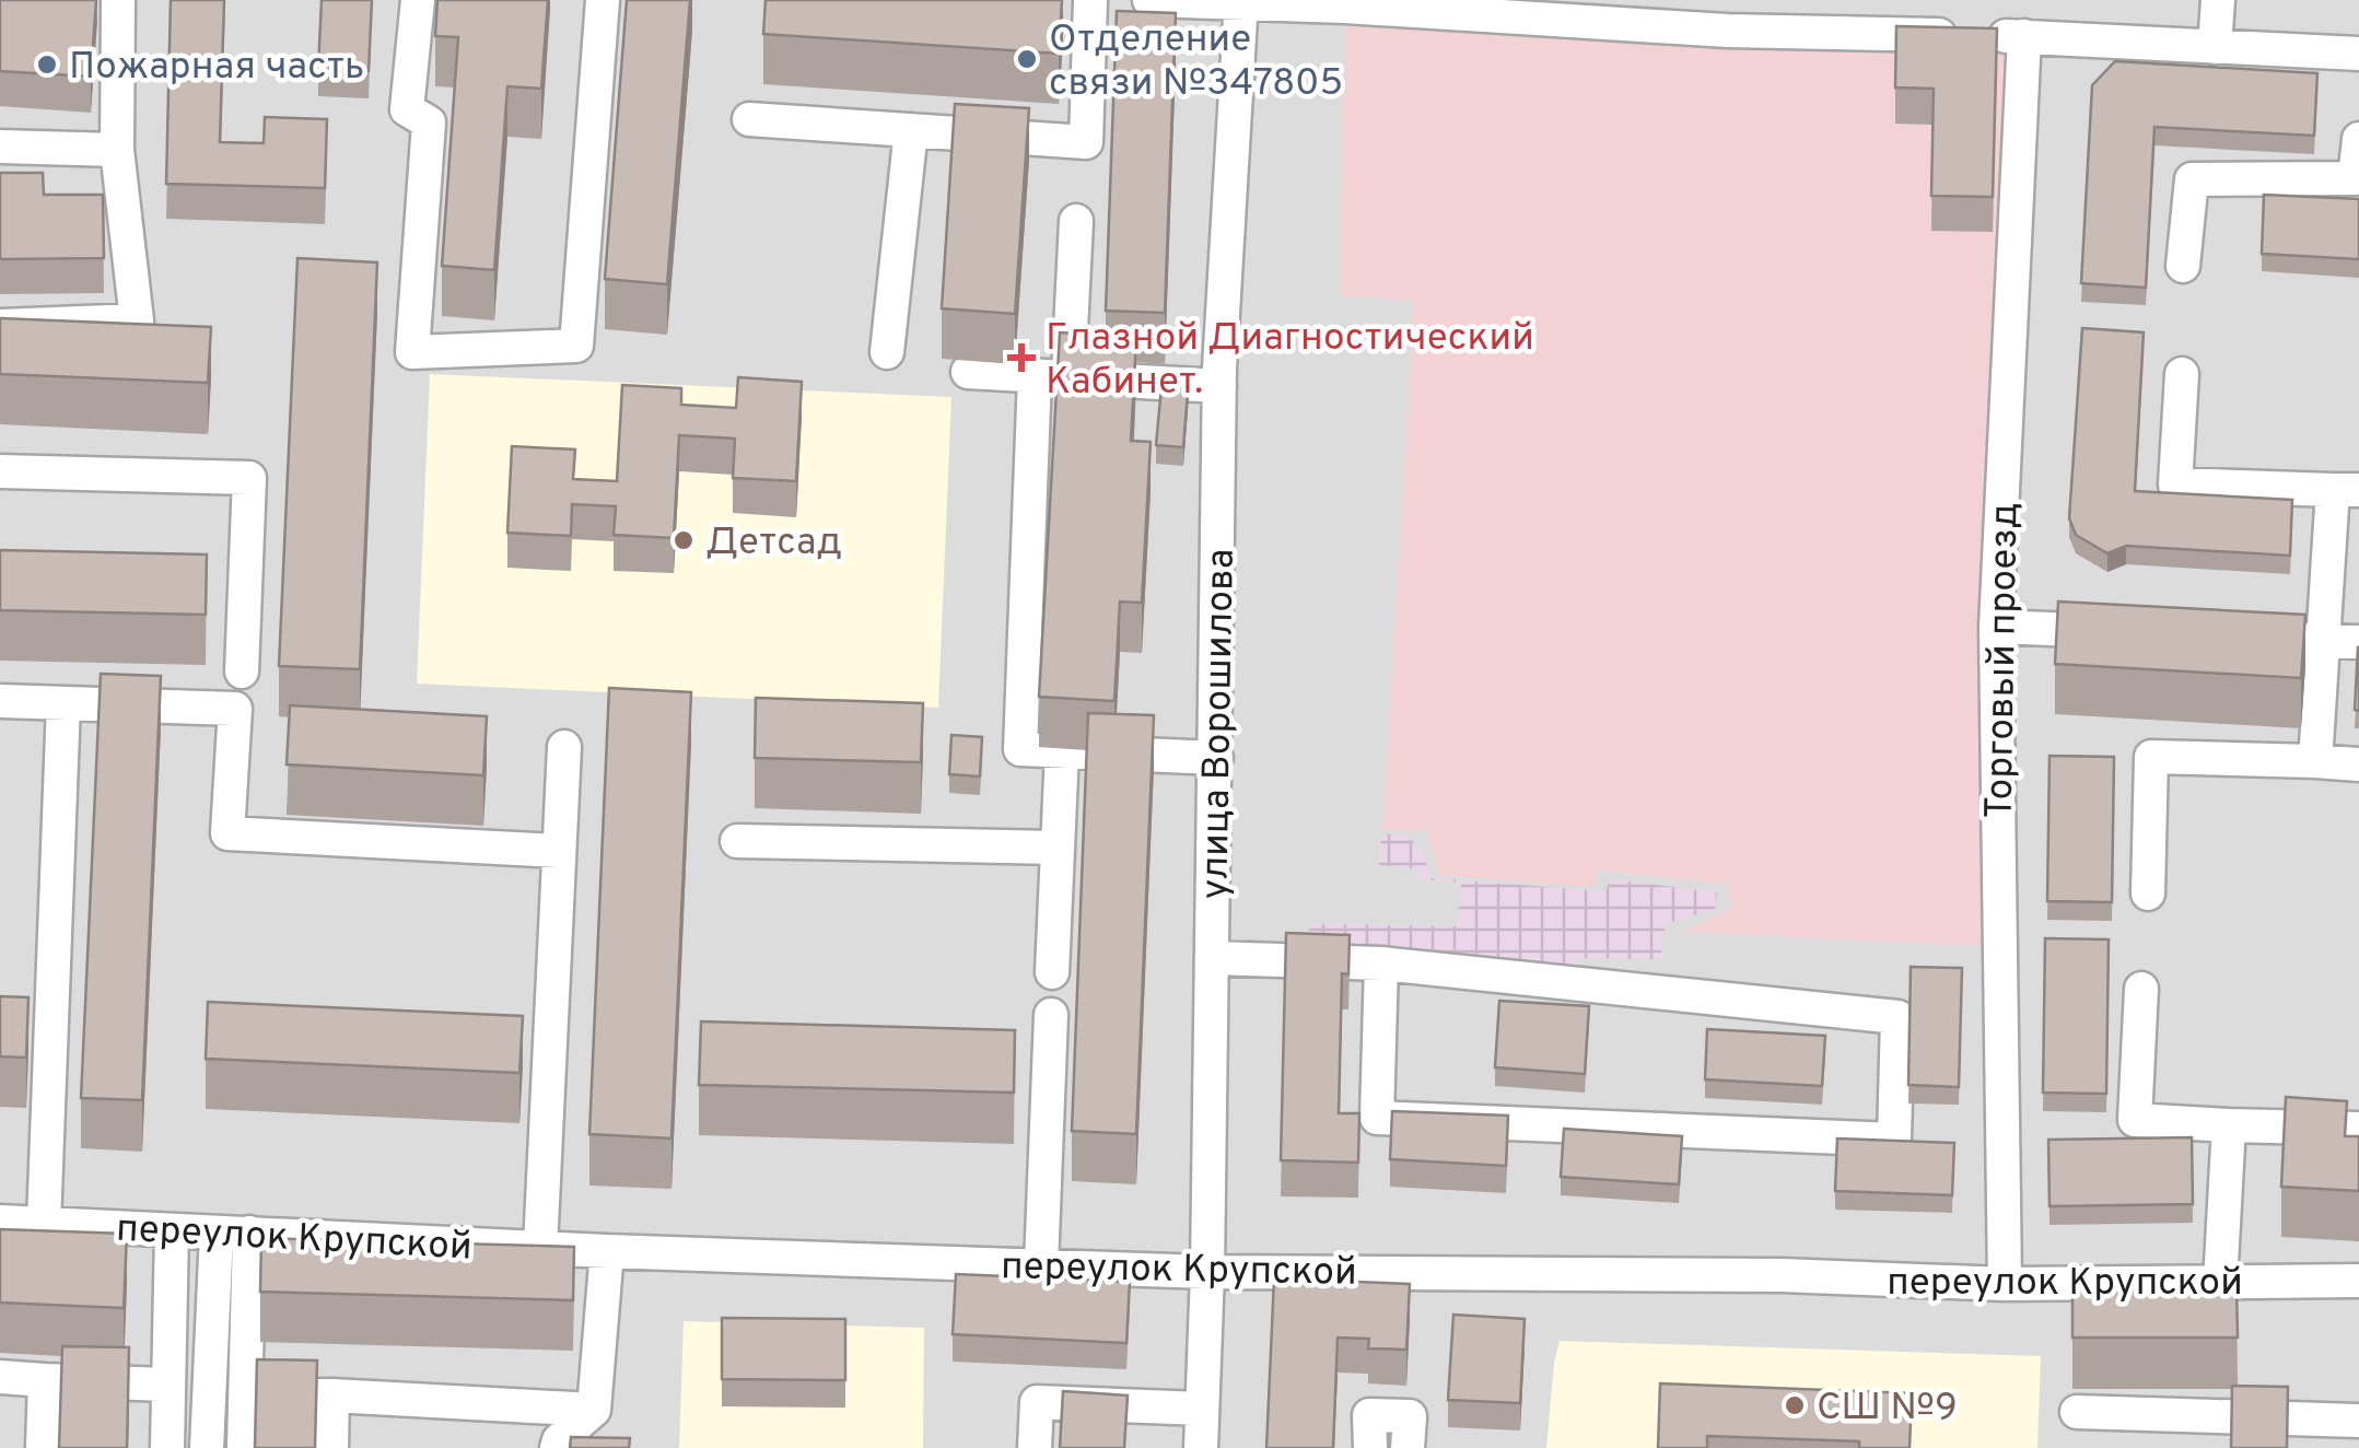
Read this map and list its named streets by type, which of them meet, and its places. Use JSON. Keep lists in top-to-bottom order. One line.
{"streets":{"street":["Торговый проезд","улица Ворошилова","переулок Крупской"]},"crossings":[["Торговый проезд","переулок Крупской"],["улица Ворошилова","переулок Крупской"]],"places":{"other":["Отделение связи №347805","Пожарная часть","Детсад","СШ №9"],"health":["Глазной Диагностический Кабинет."]}}
